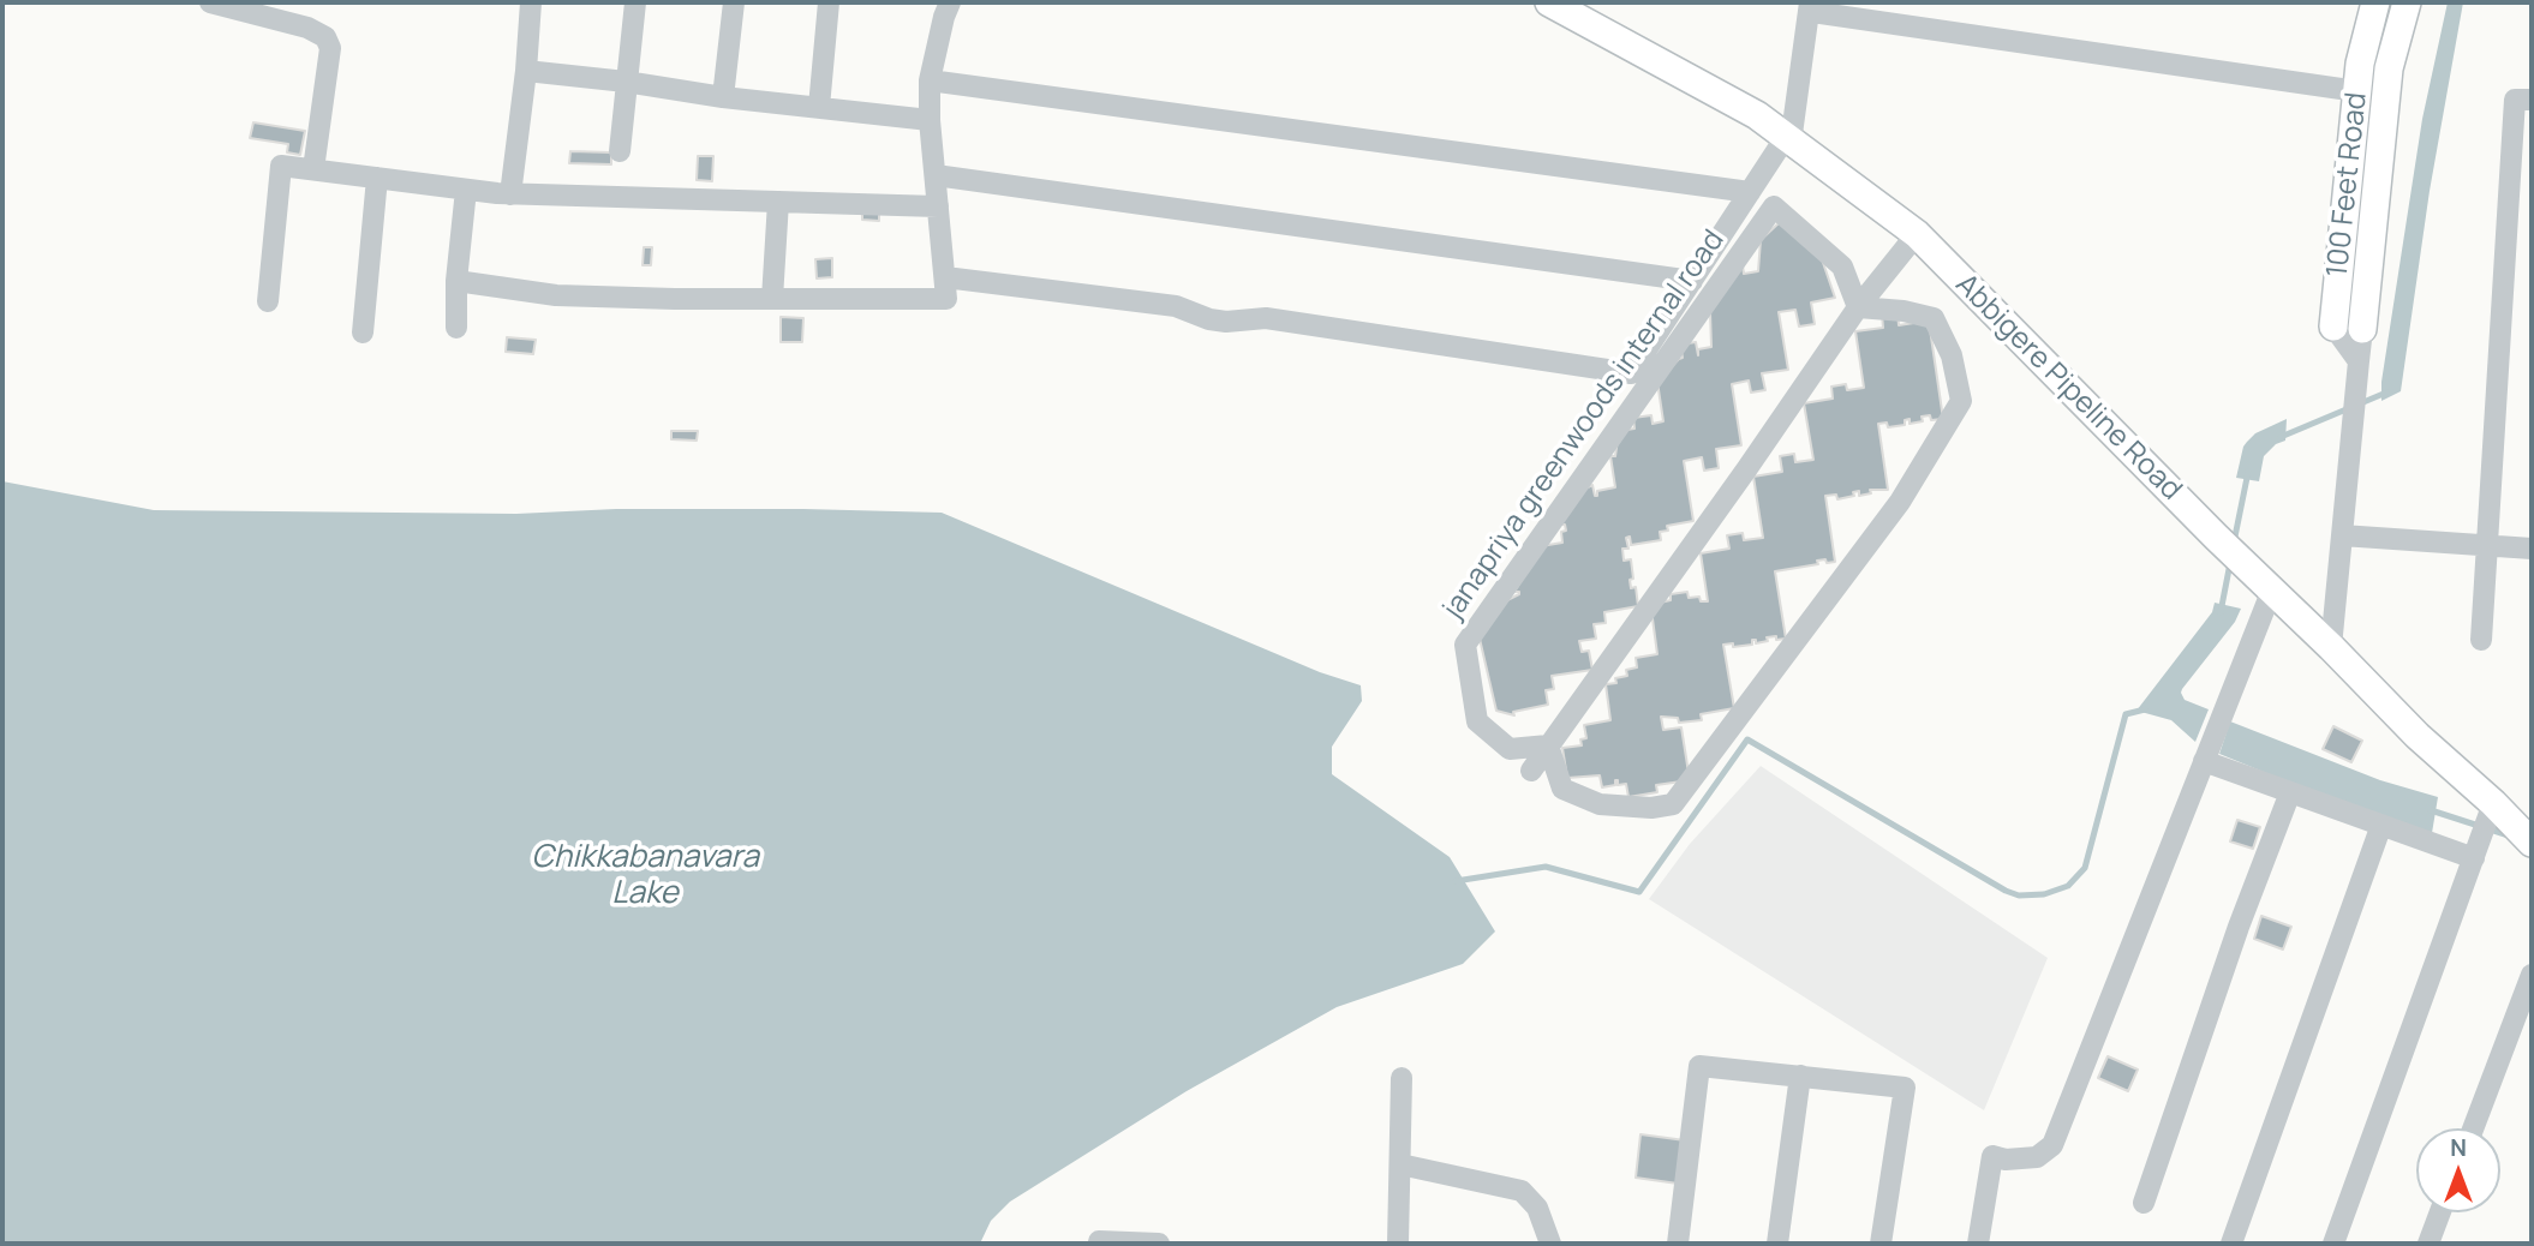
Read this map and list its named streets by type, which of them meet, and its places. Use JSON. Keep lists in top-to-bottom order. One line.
{"streets":{"main road":["100 Feet Road","Abbigere Pipeline Road"],"street":["janapriya greenwoods internal road"]},"crossings":[["100 Feet Road","Abbigere Pipeline Road"]],"water":["Chikkabanavara Lake"],"north":"top"}
